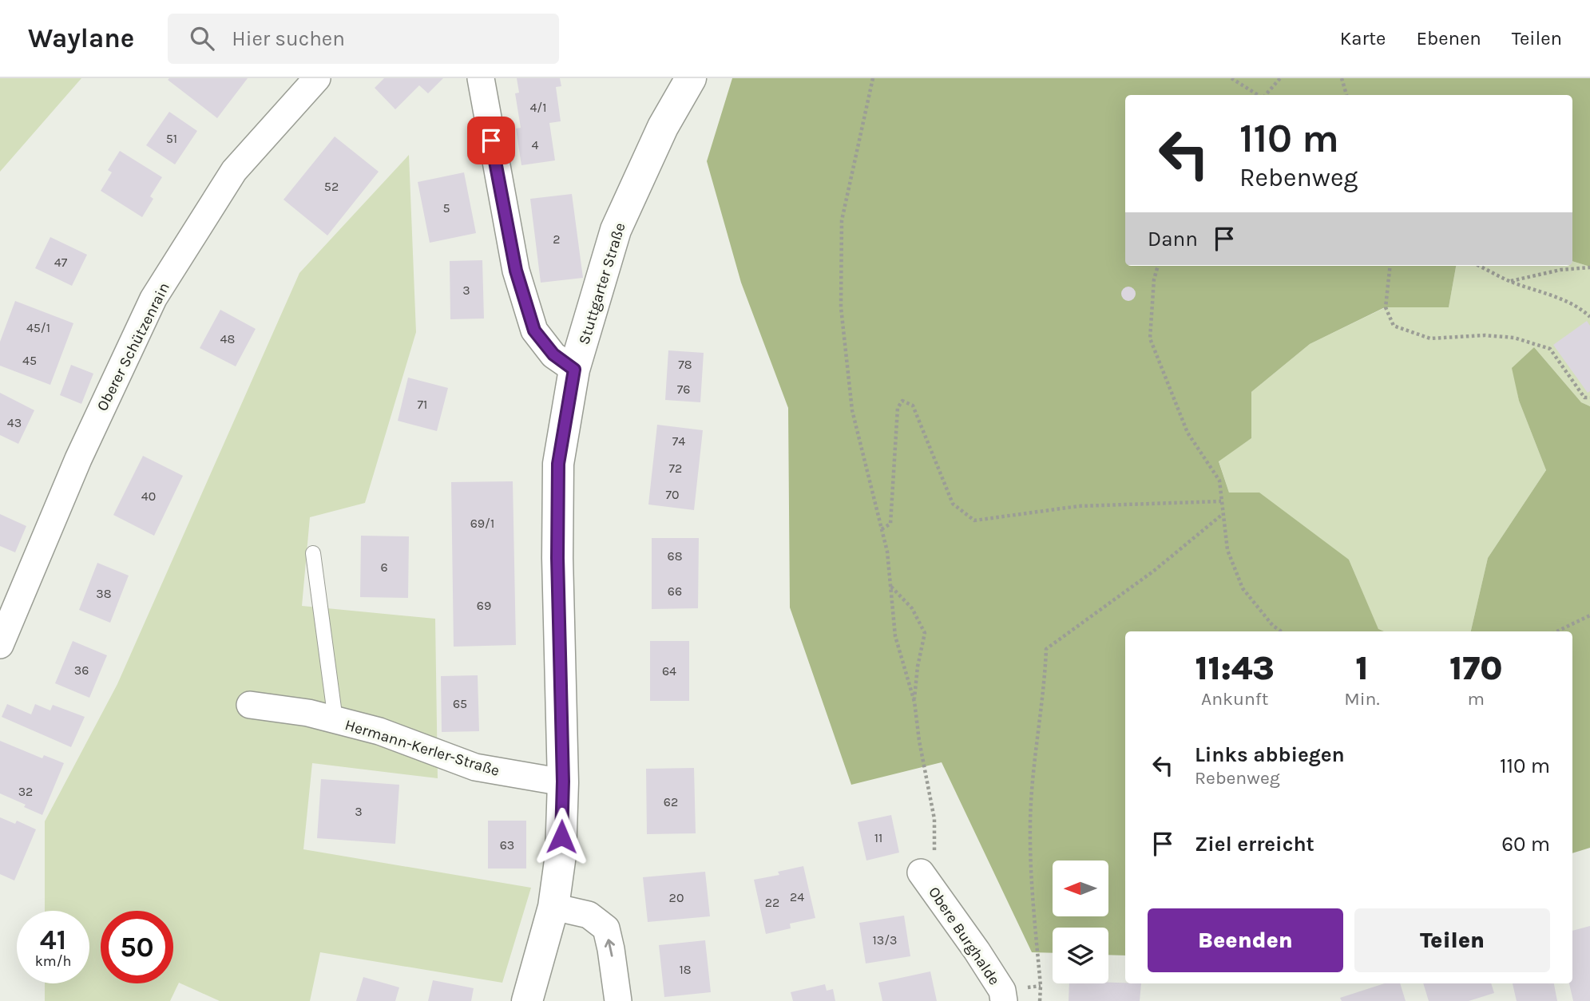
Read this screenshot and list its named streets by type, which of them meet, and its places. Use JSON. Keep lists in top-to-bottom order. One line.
{"streets":{"main road":["Stuttgarter Straße"],"street":["Oberer Schützenrain","Hermann-Kerler-Straße","Obere Burghalde"]},"crossings":[["Stuttgarter Straße","Hermann-Kerler-Straße"]],"house_numbers":["4/1","51","4","52","5","2","47","3","45/1","48","45","78","76","71","43","74","72","70","40","69/1","68","6","66","38","69","36","64","65","32","62","3","11","63","24","20","22","13/3","18"],"north":"left","page":{"header":"Waylane","search":"Hier suchen","nav":["Karte","Ebenen","Teilen"],"turn":["110 m","Rebenweg"],"then":"Dann","eta":["11:43","Ankunft","1","Min.","170","m"],"list":[{"name":"Links abbiegen","note":"Rebenweg","value":"110 m"},{"name":"Ziel erreicht","value":"60 m"}],"buttons":["Beenden","Teilen"],"speed":"41 km/h","limit":"50"}}
